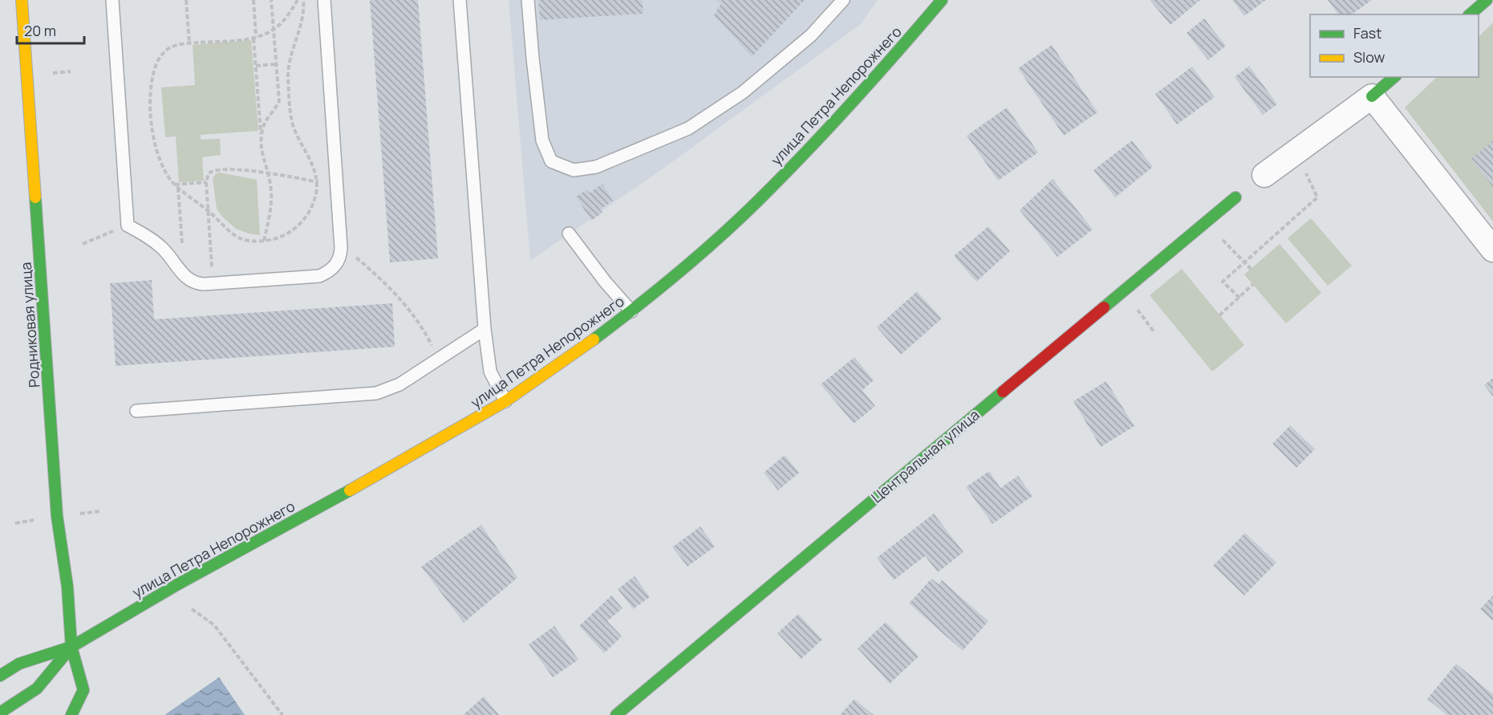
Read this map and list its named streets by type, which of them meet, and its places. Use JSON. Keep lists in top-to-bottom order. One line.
{"streets":{"street":["улица Петра Непорожнего","Родниковая улица","Центральная улица"]},"crossings":[["улица Петра Непорожнего","Родниковая улица"]],"legend":["Fast","Slow"],"scale_bar":"20 m"}
